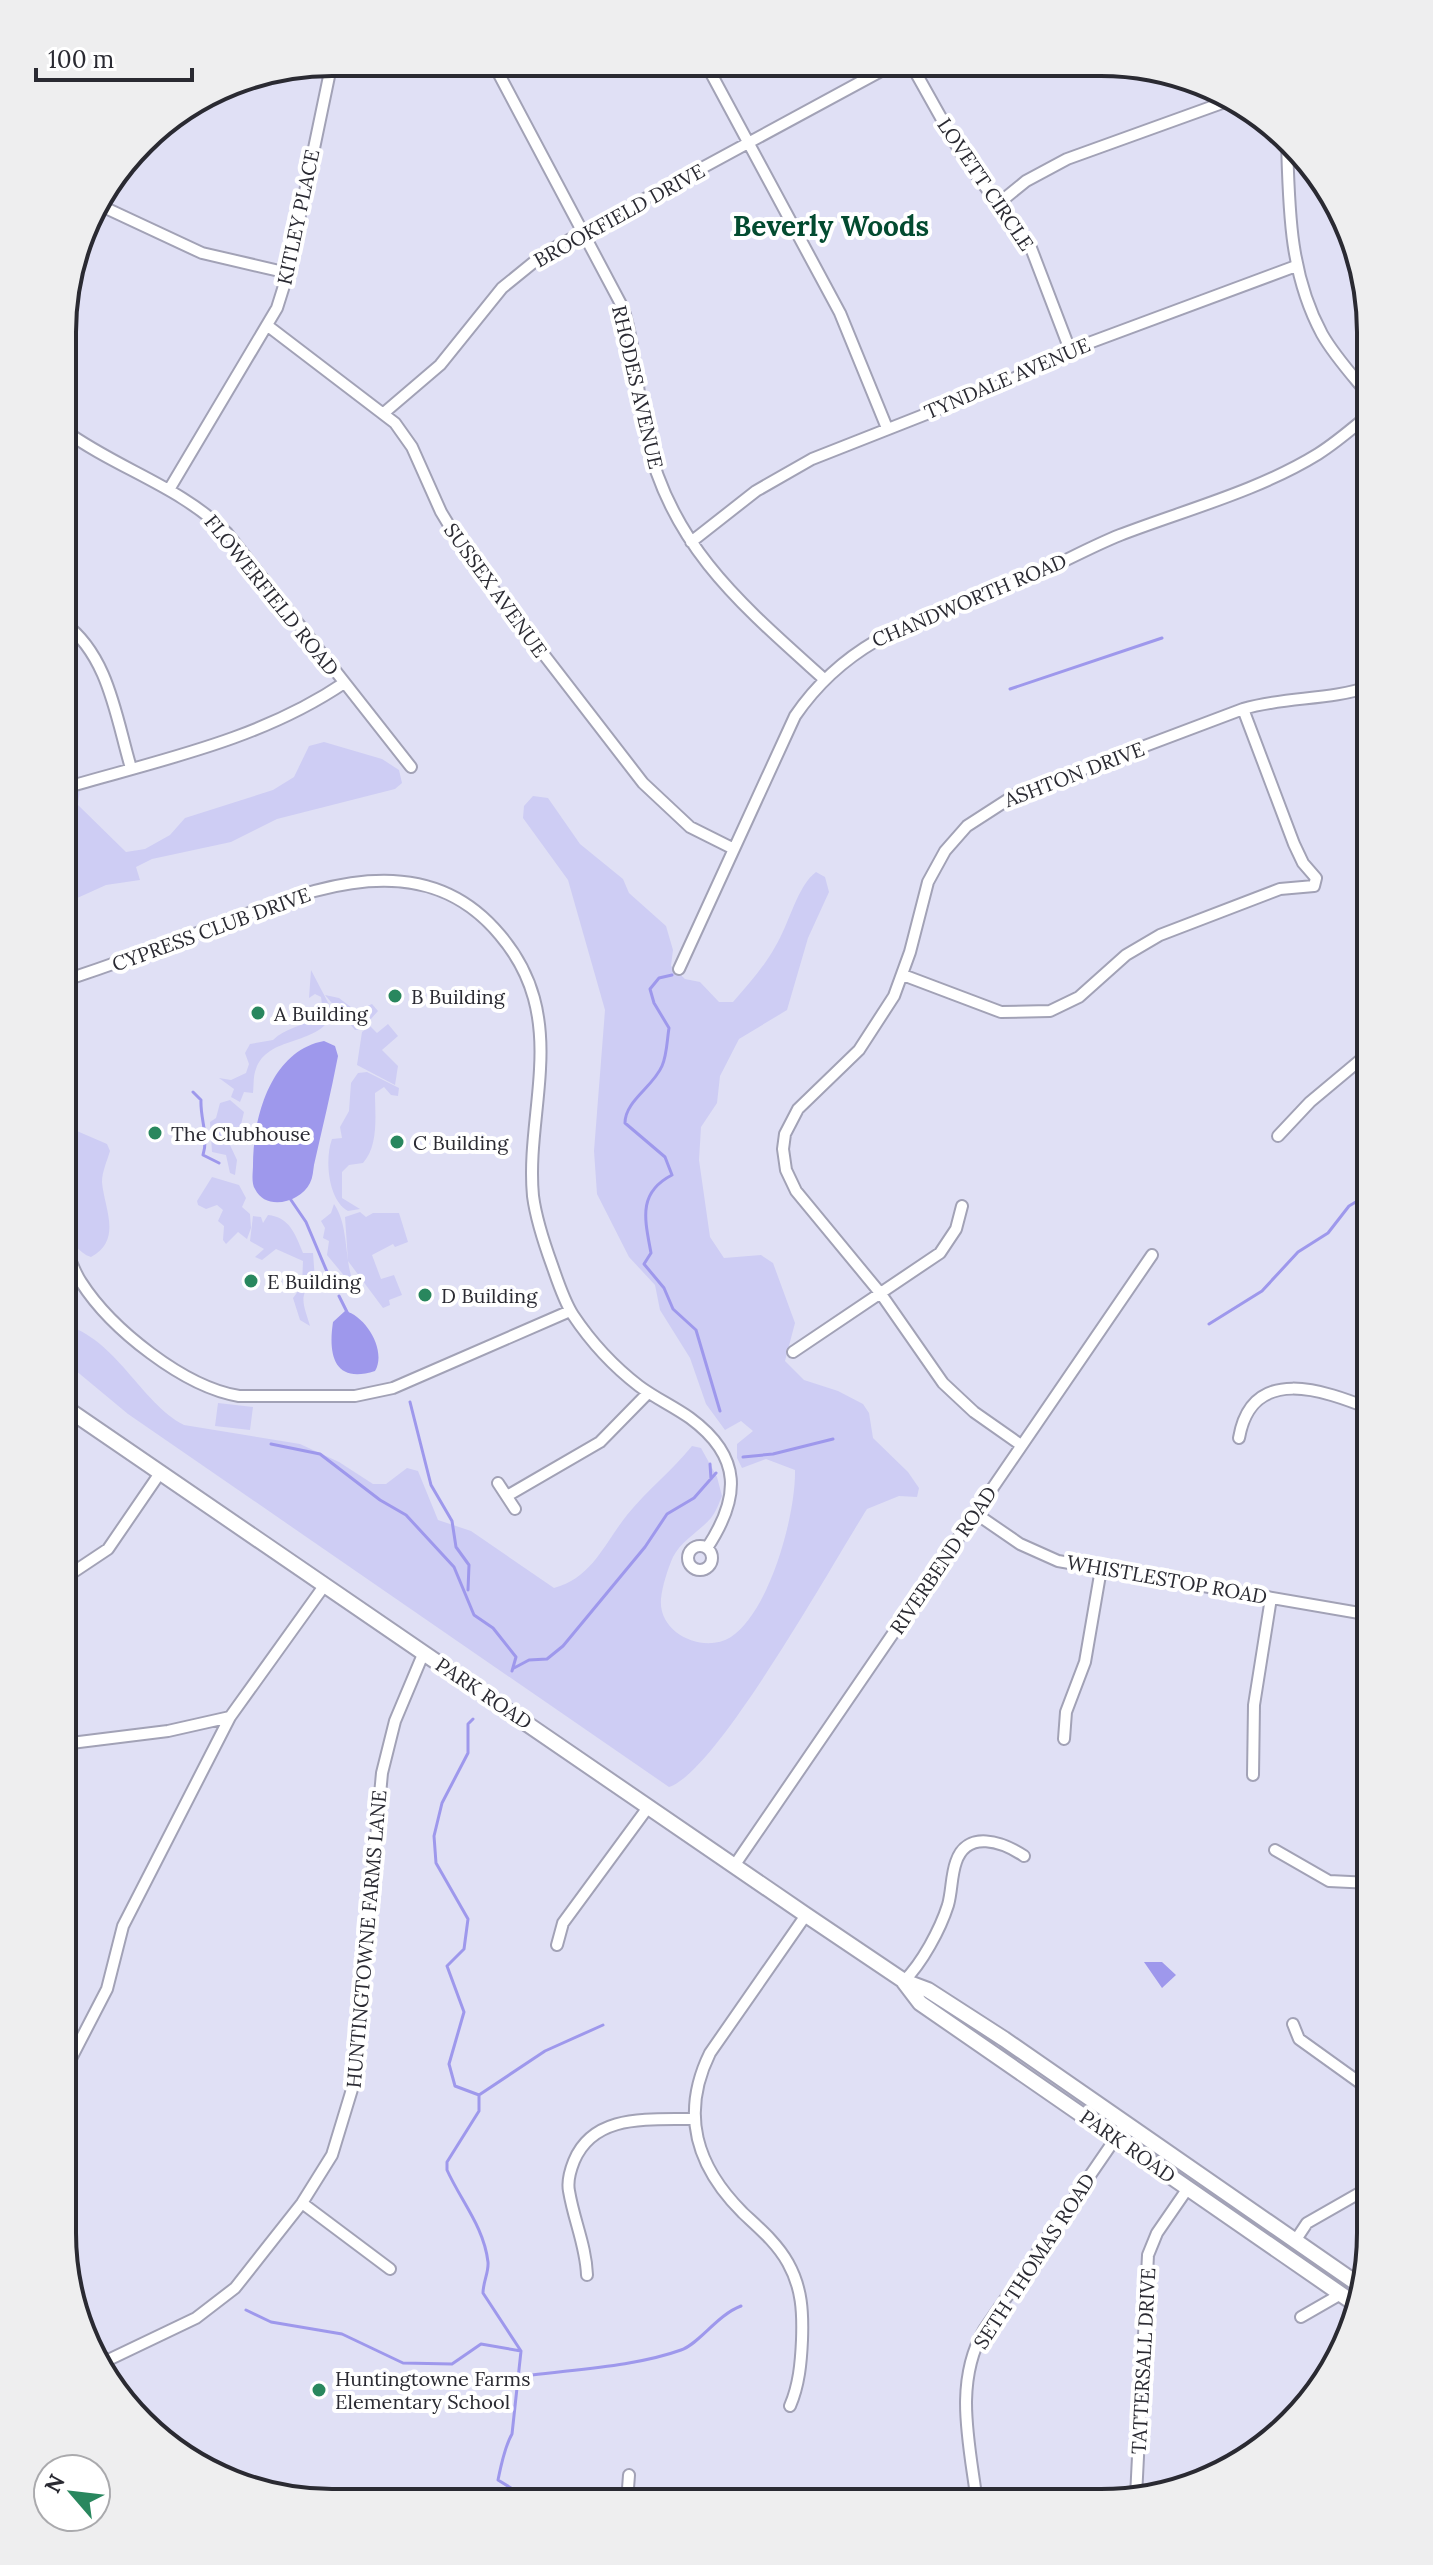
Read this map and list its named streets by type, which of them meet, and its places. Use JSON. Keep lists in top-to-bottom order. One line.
{"streets":{"main road":["PARK ROAD"],"street":["LOVETT CIRCLE","BROOKFIELD DRIVE","KITLEY PLACE","TYNDALE AVENUE","RHODES AVENUE","SUSSEX AVENUE","FLOWERFIELD ROAD","CHANDWORTH ROAD","ASHTON DRIVE","CYPRESS CLUB DRIVE","RIVERBEND ROAD","WHISTLESTOP ROAD","HUNTINGTOWNE FARMS LANE","SETH THOMAS ROAD","TATTERSALL DRIVE"]},"crossings":[["LOVETT CIRCLE","TYNDALE AVENUE"],["BROOKFIELD DRIVE","RHODES AVENUE"],["BROOKFIELD DRIVE","SUSSEX AVENUE"],["KITLEY PLACE","SUSSEX AVENUE"],["KITLEY PLACE","FLOWERFIELD ROAD"],["TYNDALE AVENUE","RHODES AVENUE"],["RHODES AVENUE","CHANDWORTH ROAD"],["SUSSEX AVENUE","CHANDWORTH ROAD"],["ASHTON DRIVE","RIVERBEND ROAD"],["RIVERBEND ROAD","WHISTLESTOP ROAD"],["RIVERBEND ROAD","PARK ROAD"],["PARK ROAD","HUNTINGTOWNE FARMS LANE"],["PARK ROAD","SETH THOMAS ROAD"],["PARK ROAD","TATTERSALL DRIVE"]],"districts":["Beverly Woods"],"places":["B Building","A Building","The Clubhouse","C Building","E Building","D Building","Huntingtowne Farms Elementary School"],"scale_bar":"100 m","north":"top left"}
